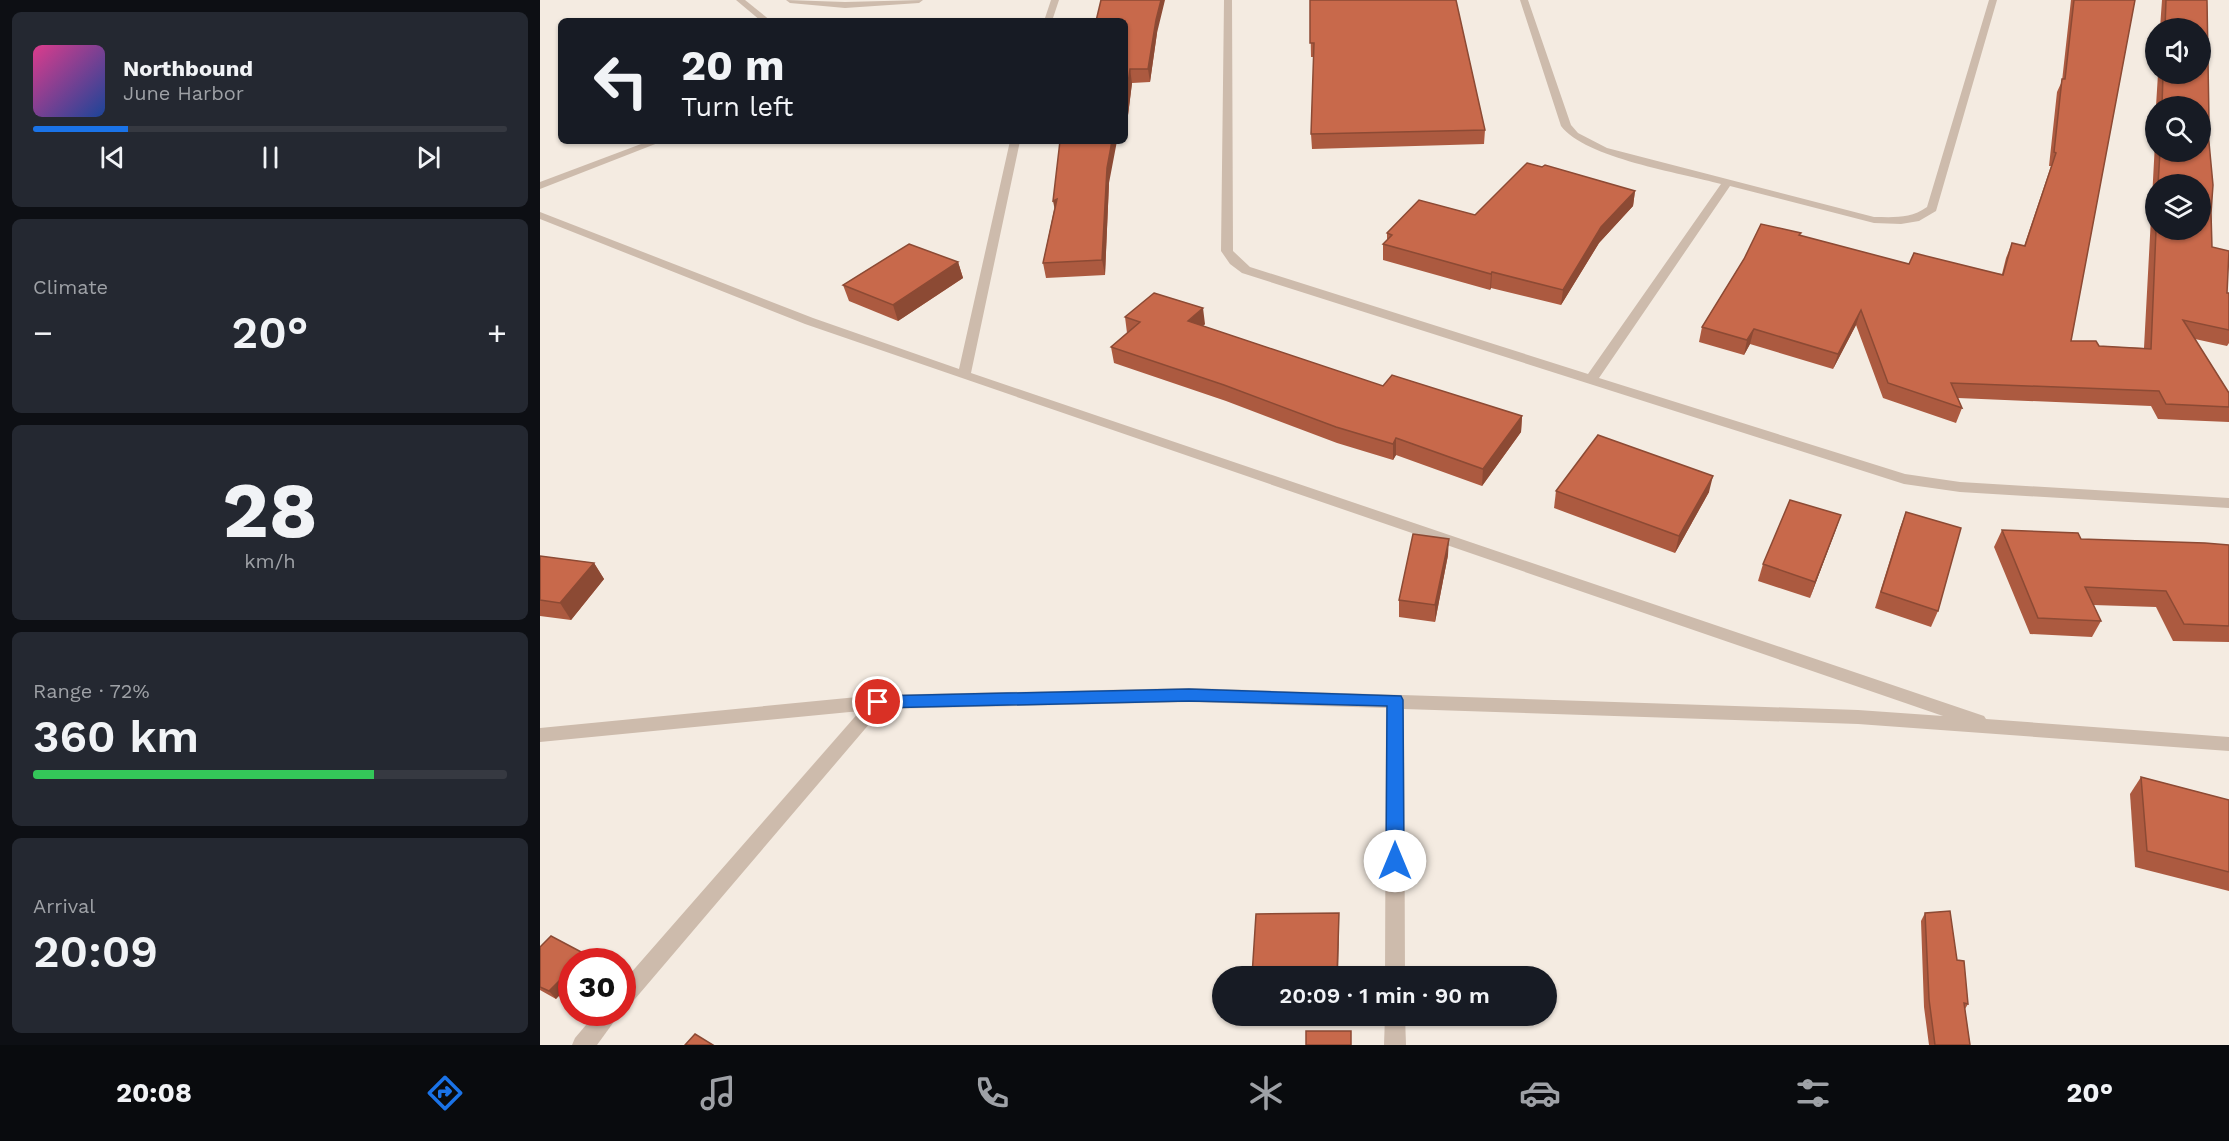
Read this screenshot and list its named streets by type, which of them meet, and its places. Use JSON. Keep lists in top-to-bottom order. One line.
{"page":{"turn":["20 m","Turn left"],"song":["Northbound","June Harbor"],"tile":["Climate",["28","km/h"],["Range · 72%","360 km"],["Arrival","20:09"]],"heat":["−","20°","+"],"limit":"30","trip":"20:09 · 1 min · 90 m","tabs":["20:08","20°"]}}
